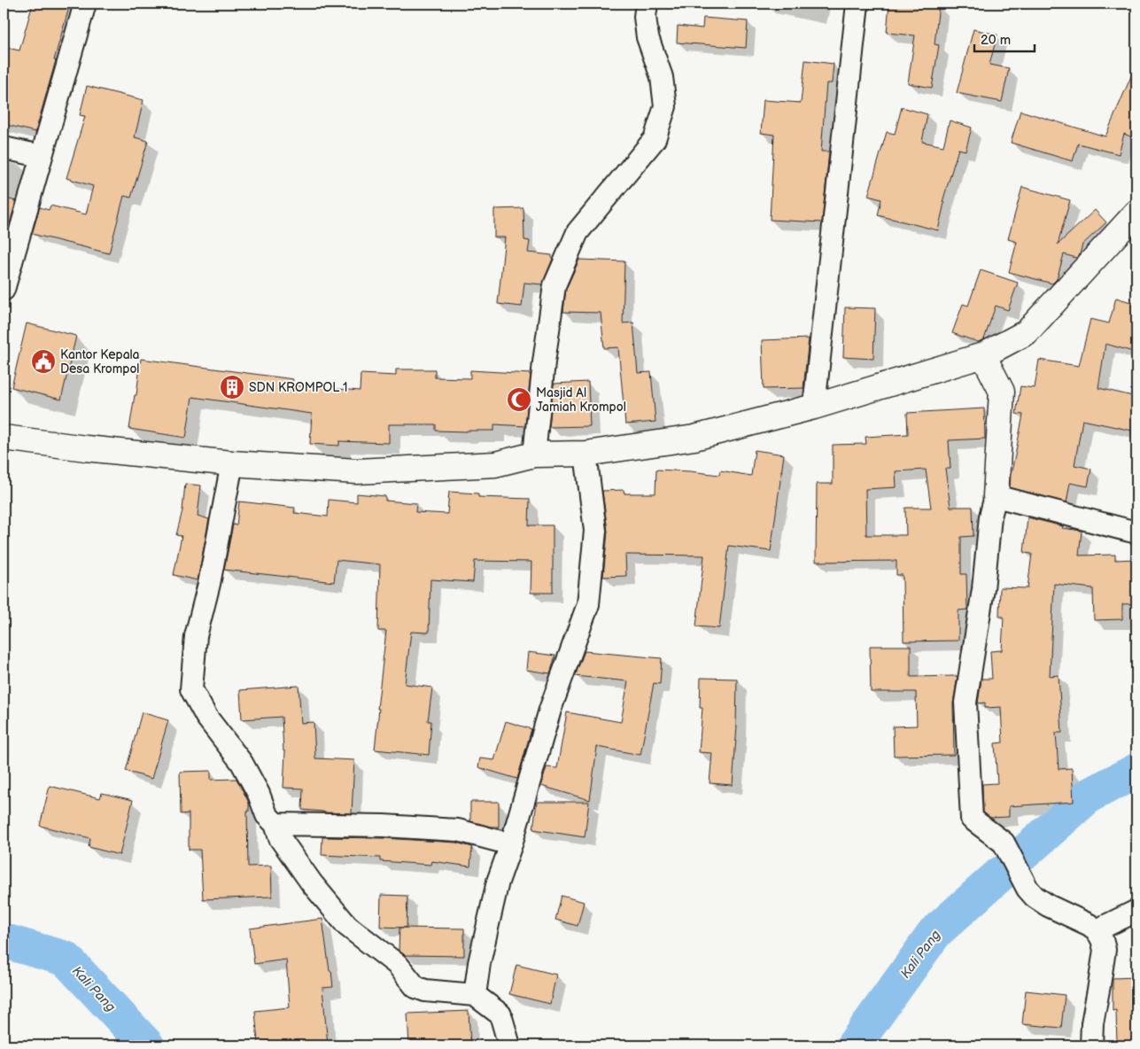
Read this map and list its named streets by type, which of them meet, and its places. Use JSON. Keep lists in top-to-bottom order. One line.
{"water":["Kali Pang"],"places":{"public building":["Kantor Kepala Desa Krompol"],"building":["SDN KROMPOL 1"],"mosque":["Masjid Al Jamiah Krompol"]},"scale_bar":"20 m"}
